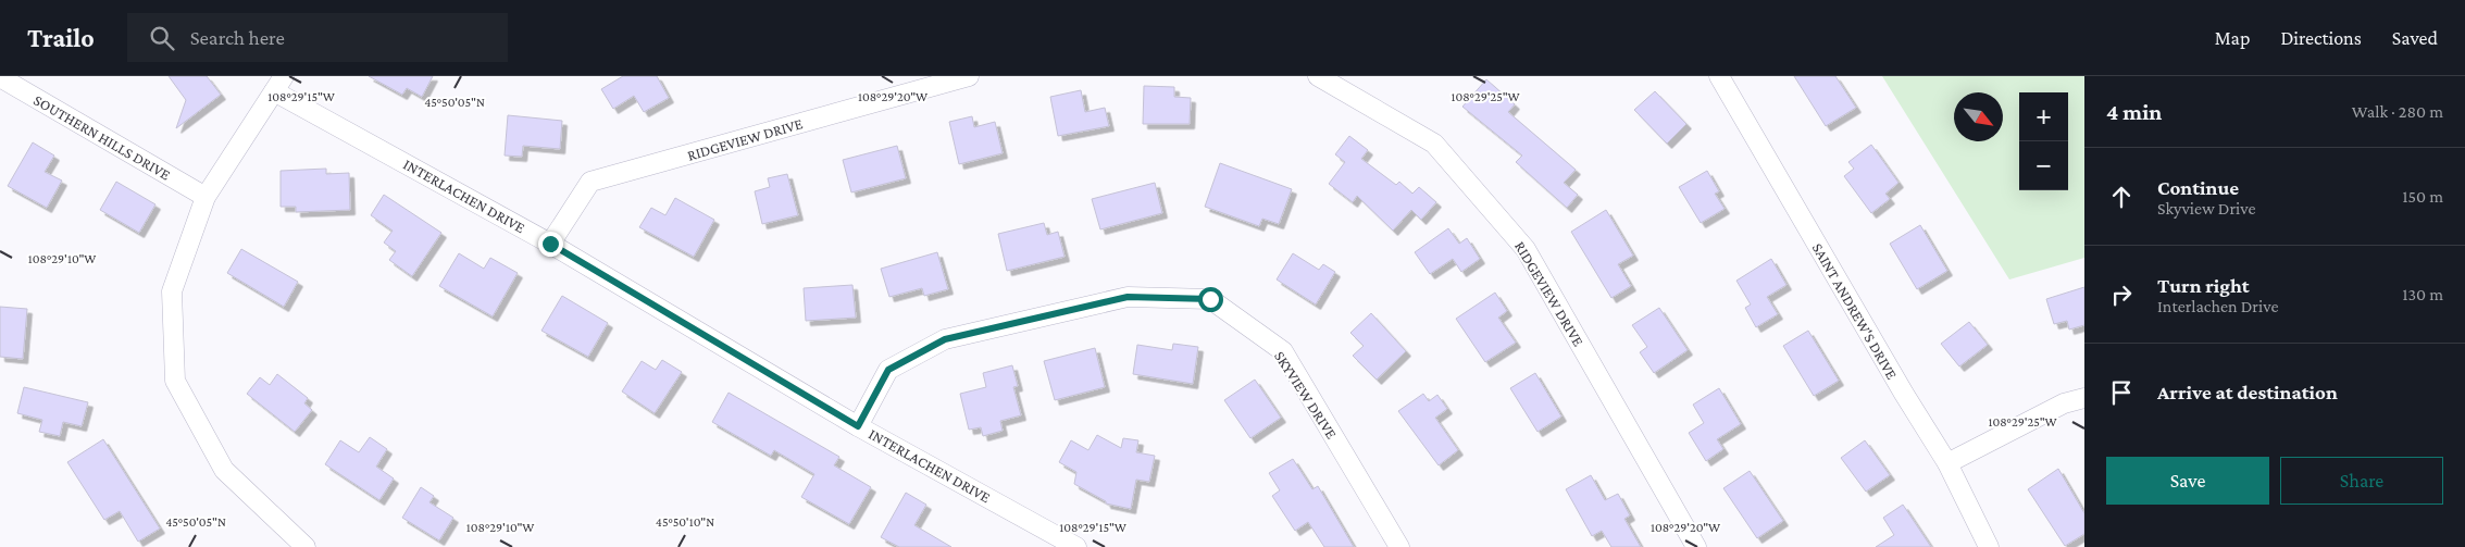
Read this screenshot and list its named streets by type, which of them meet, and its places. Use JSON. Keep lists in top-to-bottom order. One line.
{"streets":{"street":["SOUTHERN HILLS DRIVE","RIDGEVIEW DRIVE","INTERLACHEN DRIVE","SAINT ANDREW'S DRIVE","SKYVIEW DRIVE"]},"crossings":[["RIDGEVIEW DRIVE","INTERLACHEN DRIVE"],["INTERLACHEN DRIVE","SKYVIEW DRIVE"]],"north":"bottom right","page":{"header":"Trailo","search":"Search here","nav":["Map","Directions","Saved"],"heading":["4 min","Walk · 280 m"],"map_buttons":["+","−"],"list":[["Continue","Skyview Drive","150 m"],["Turn right","Interlachen Drive","130 m"],"Arrive at destination"],"buttons":["Save","Share"]},"coordinates":["108°29'15\"W","108°29'20\"W","108°29'25\"W","45°50'05\"N","108°29'10\"W","45°50'10\"N"]}
